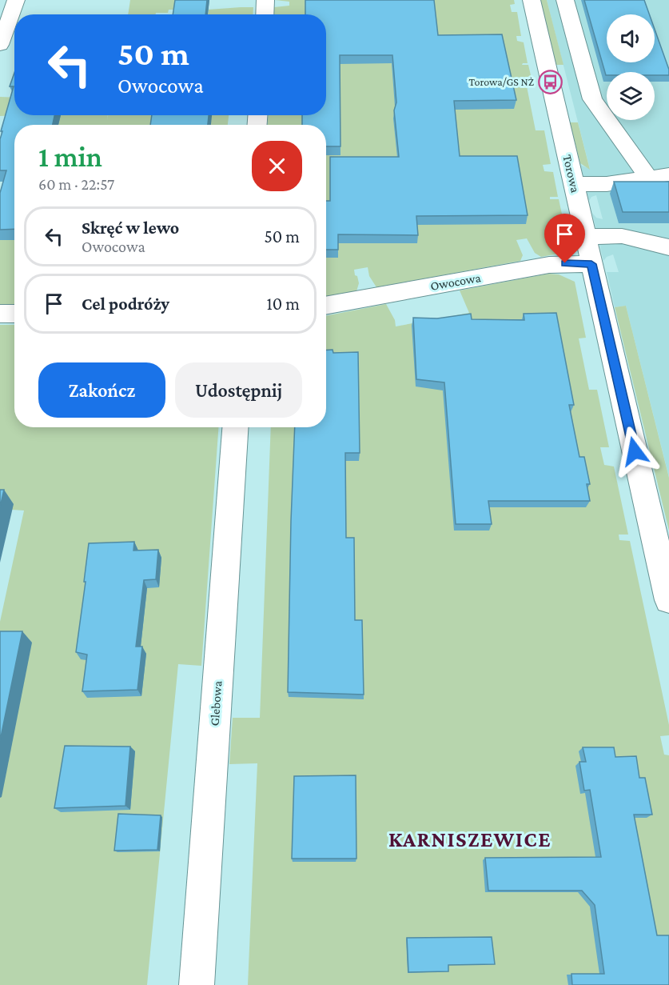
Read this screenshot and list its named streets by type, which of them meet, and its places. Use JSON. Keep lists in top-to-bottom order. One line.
{"streets":{"street":["Torowa","Owocowa","Glebowa"]},"crossings":[["Torowa","Owocowa"]],"districts":["KARNISZEWICE"],"places":{"bus stop":["Torowa/GS NŻ"]},"page":{"turn":["50 m","Owocowa"],"heading":["1 min","60 m · 22:57"],"list":[{"name":"Skręć w lewo","note":"Owocowa","value":"50 m"},{"name":"Cel podróży","value":"10 m"}],"buttons":["Zakończ","Udostępnij"]}}
